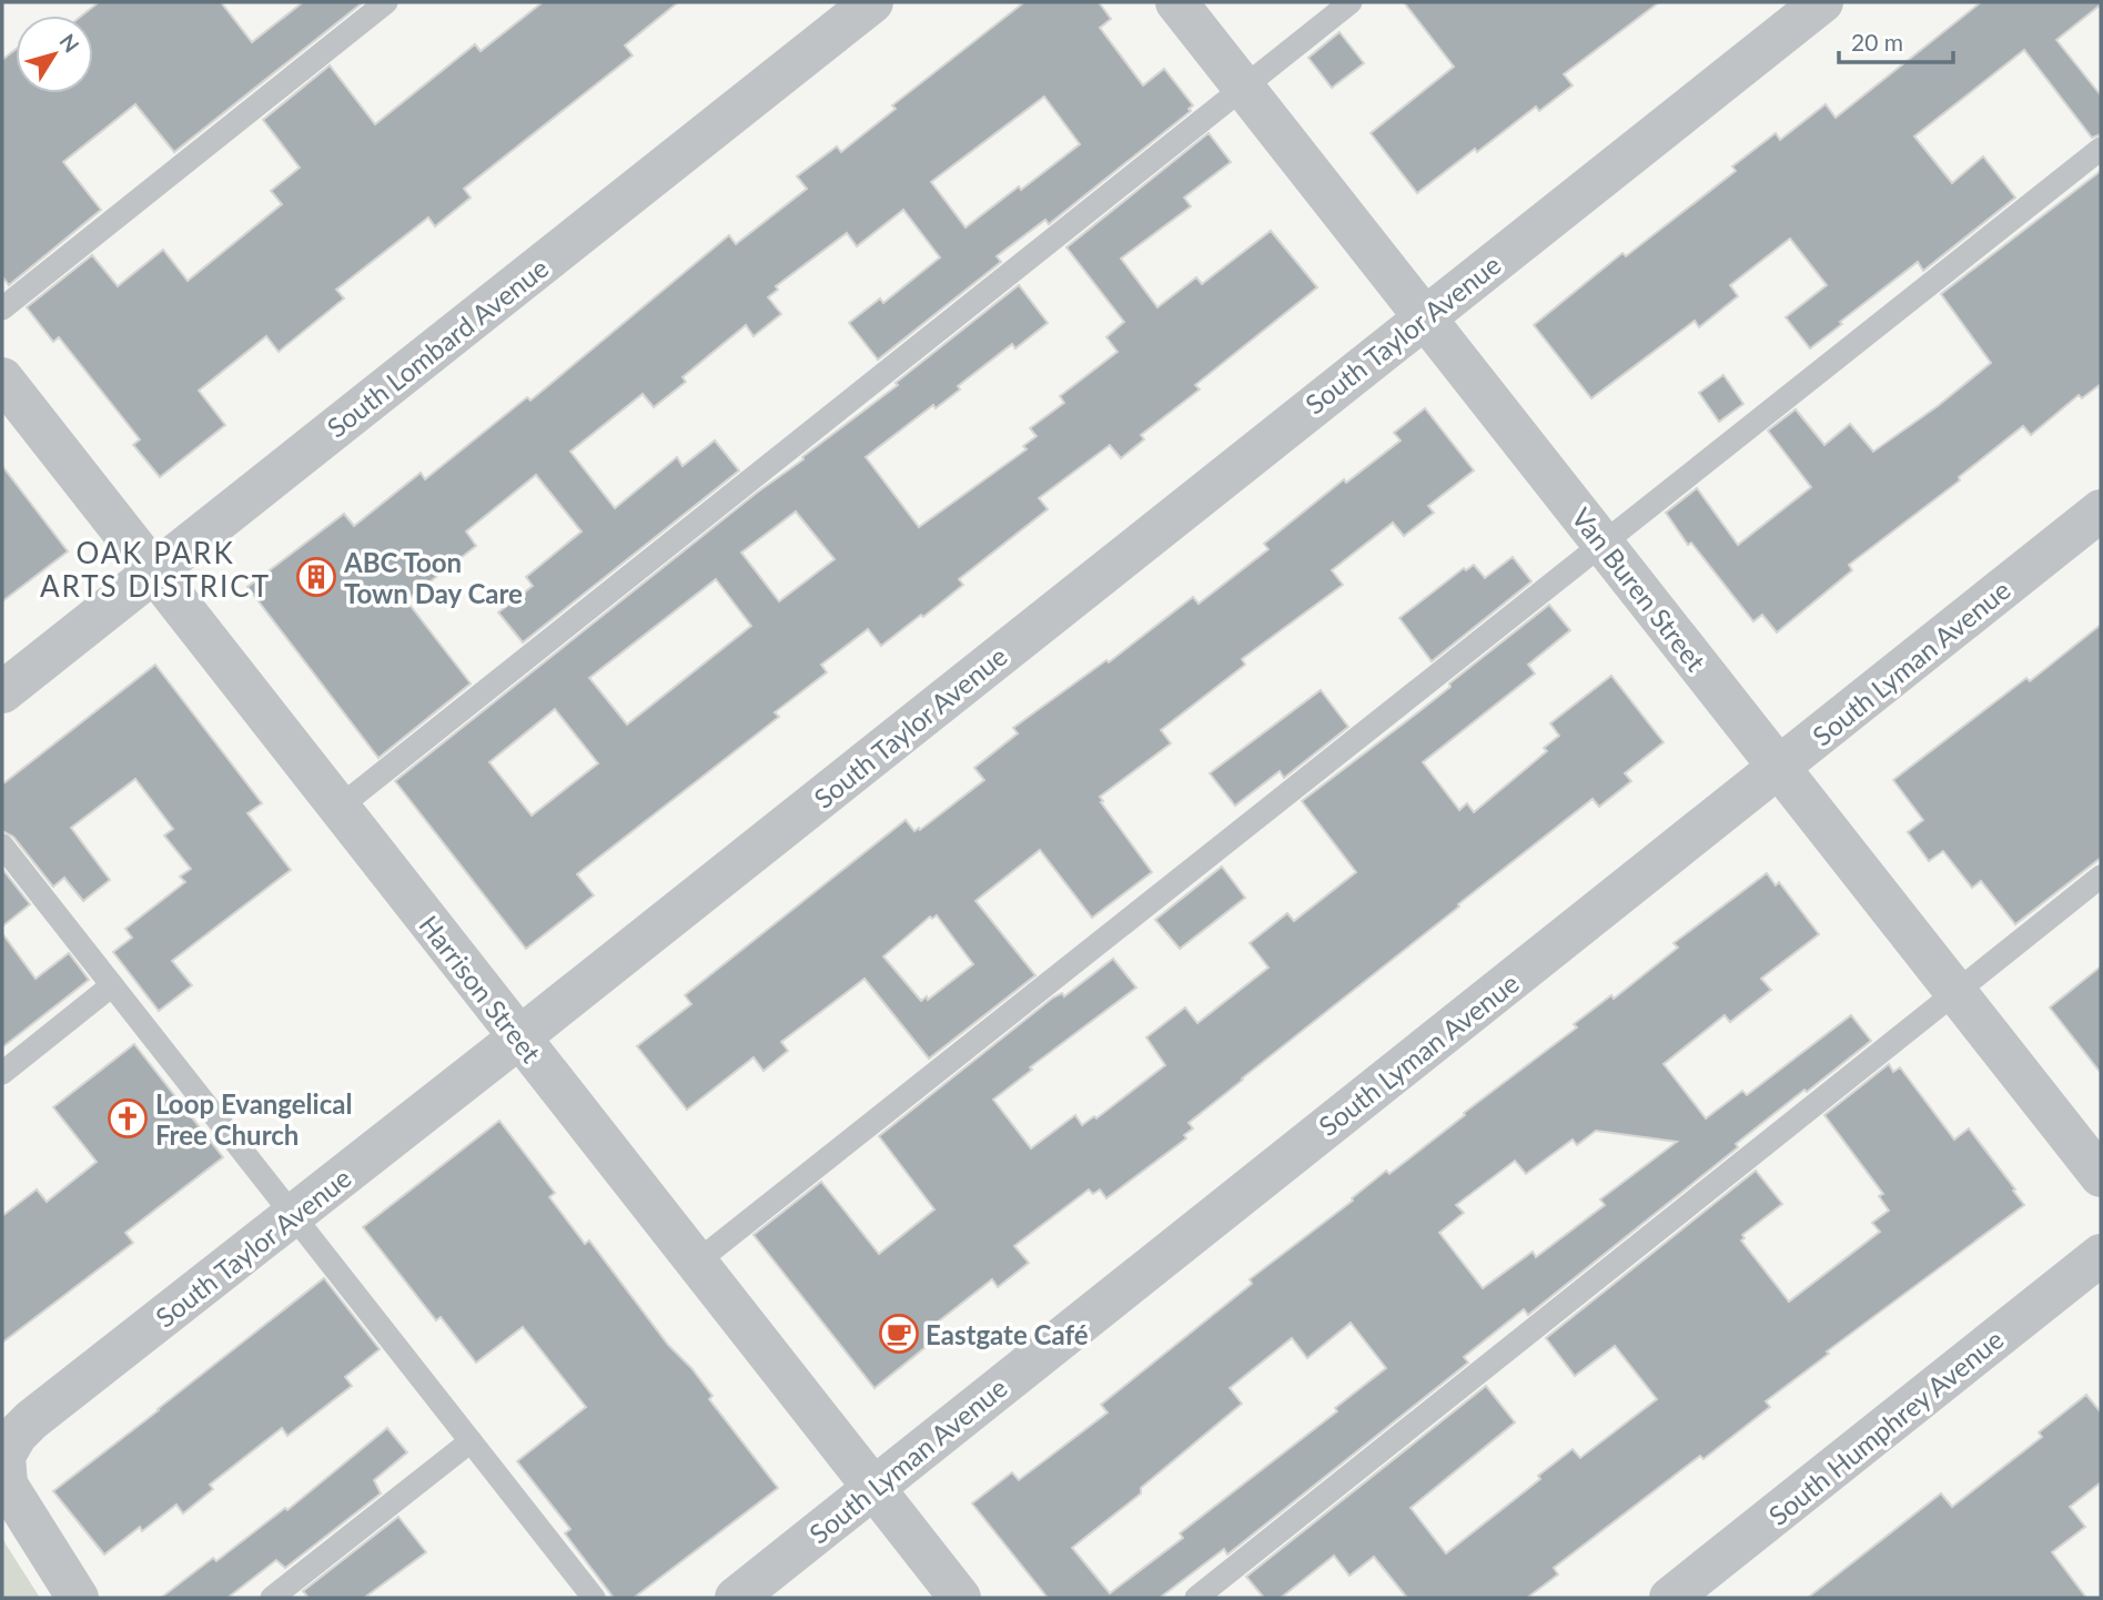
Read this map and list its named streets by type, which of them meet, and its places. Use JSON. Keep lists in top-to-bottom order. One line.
{"streets":{"street":["South Taylor Avenue","South Lombard Avenue","Van Buren Street","South Lyman Avenue","Harrison Street","South Humphrey Avenue"]},"crossings":[["South Taylor Avenue","Van Buren Street"],["South Taylor Avenue","Harrison Street"],["South Lombard Avenue","Harrison Street"],["Van Buren Street","South Lyman Avenue"],["South Lyman Avenue","Harrison Street"]],"districts":["OAK PARK ARTS DISTRICT"],"places":{"building":["ABC Toon Town Day Care"],"church":["Loop Evangelical Free Church"],"cafe":["Eastgate Café"]},"scale_bar":"20 m","north":"top right"}
